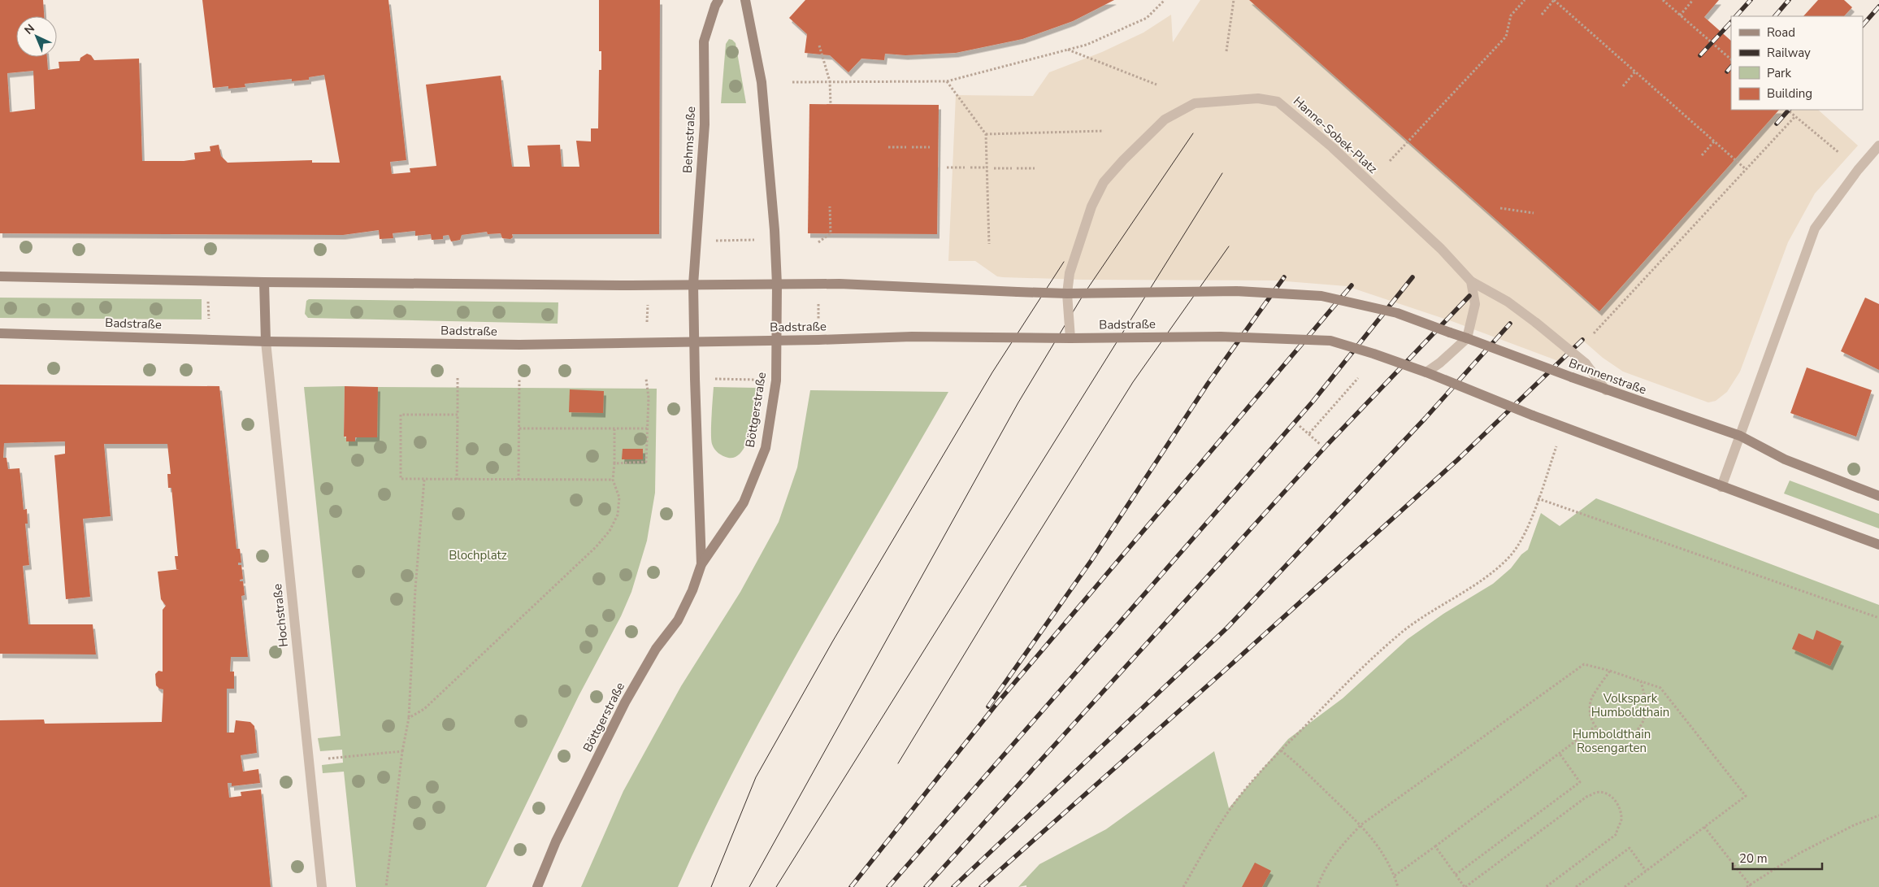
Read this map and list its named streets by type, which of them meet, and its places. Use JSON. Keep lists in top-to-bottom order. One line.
{"streets":{"main road":["Behmstraße","Badstraße","Brunnenstraße","Böttgerstraße"],"street":["Hanne-Sobek-Platz","Hochstraße"]},"crossings":[["Hanne-Sobek-Platz","Badstraße"],["Hanne-Sobek-Platz","Brunnenstraße"],["Behmstraße","Badstraße"],["Behmstraße","Böttgerstraße"],["Badstraße","Böttgerstraße"],["Badstraße","Hochstraße"]],"parks":["Blochplatz","Volkspark Humboldthain","Humboldthain Rosengarten"],"legend":["Road","Railway","Park","Building"],"scale_bar":"20 m","north":"top left"}
